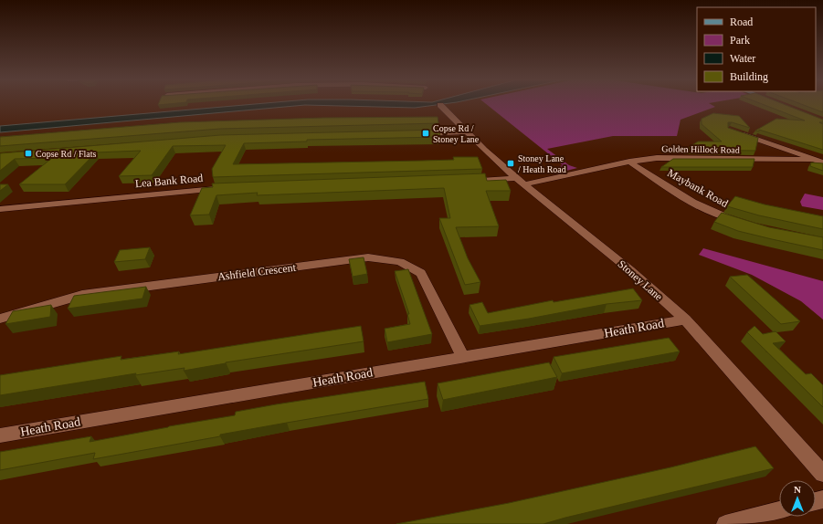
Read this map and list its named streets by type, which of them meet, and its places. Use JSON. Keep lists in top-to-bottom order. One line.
{"streets":{"street":["Golden Hillock Road","Lea Bank Road","Maybank Road","Ashfield Crescent","Stoney Lane","Heath Road"]},"crossings":[["Golden Hillock Road","Maybank Road"],["Golden Hillock Road","Stoney Lane"],["Ashfield Crescent","Heath Road"],["Stoney Lane","Heath Road"]],"places":{"transit":["Copse Rd / Stoney Lane","Copse Rd / Flats","Stoney Lane / Heath Road"]},"legend":["Road","Park","Water","Building"],"north":"top"}
